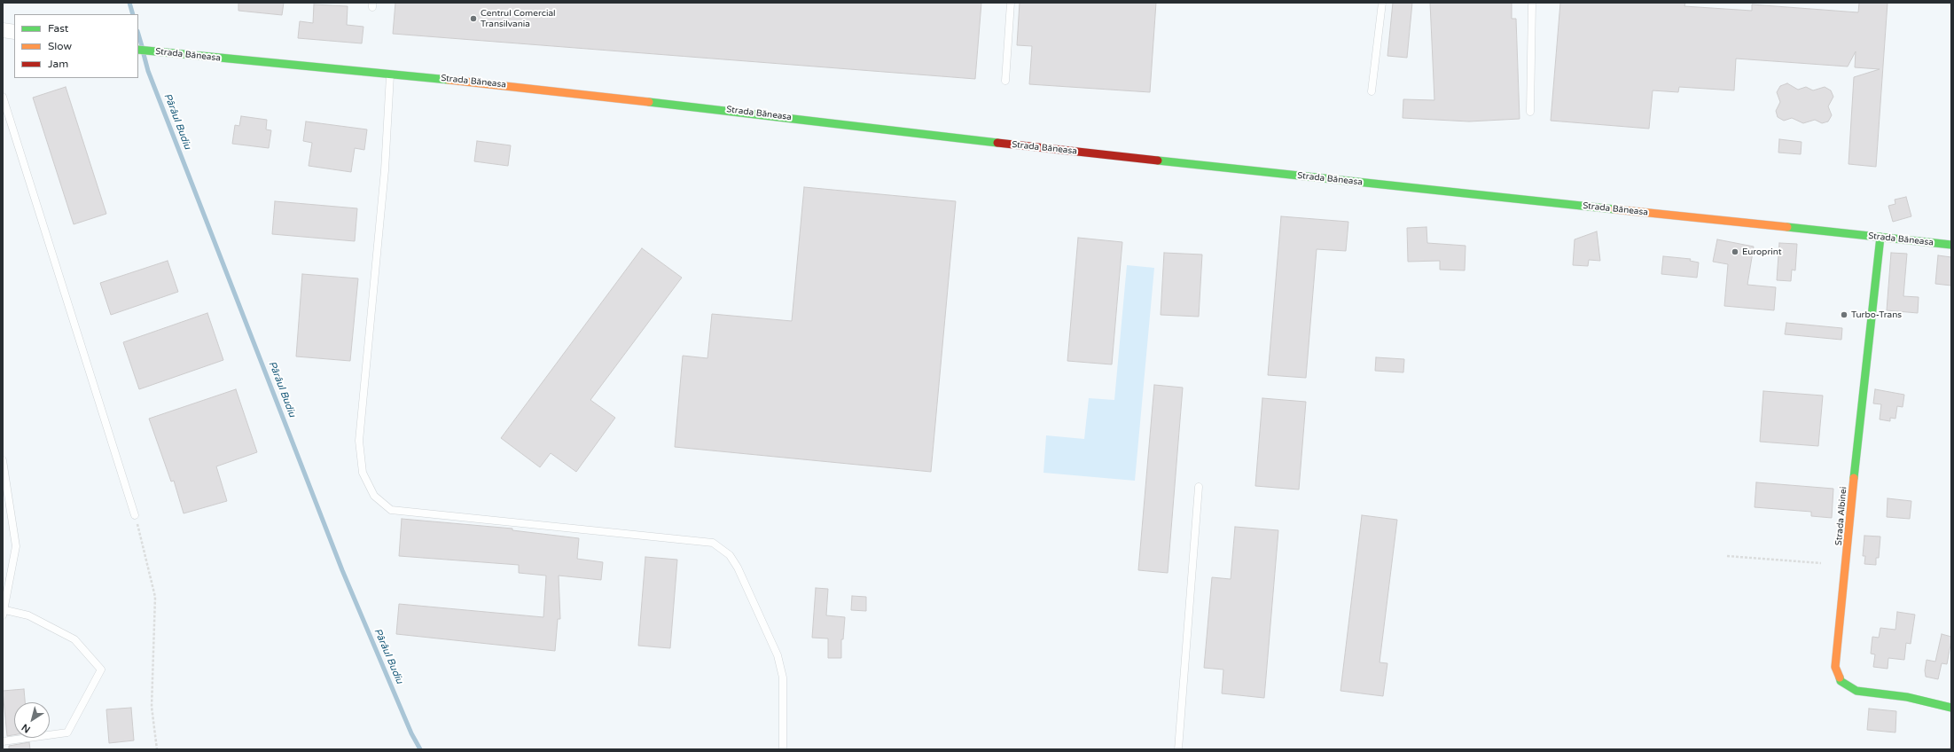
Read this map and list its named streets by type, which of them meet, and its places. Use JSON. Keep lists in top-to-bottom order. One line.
{"streets":{"street":["Strada Băneasa","Strada Albinei"]},"crossings":[["Strada Băneasa","Strada Albinei"]],"water":["Pârâul Budiu"],"places":["Centrul Comercial Transilvania","Europrint","Turbo-Trans"],"legend":["Fast","Slow","Jam"],"north":"bottom left"}
